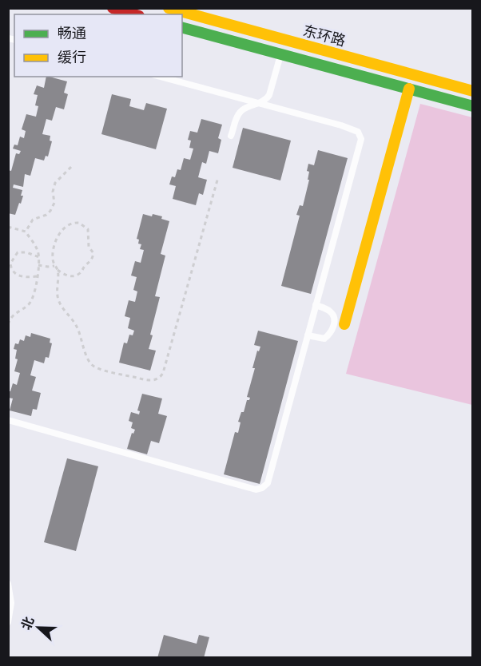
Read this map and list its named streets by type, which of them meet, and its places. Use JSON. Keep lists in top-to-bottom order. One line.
{"streets":{"main road":["东环路"]},"legend":["畅通","缓行"],"north":"left"}
